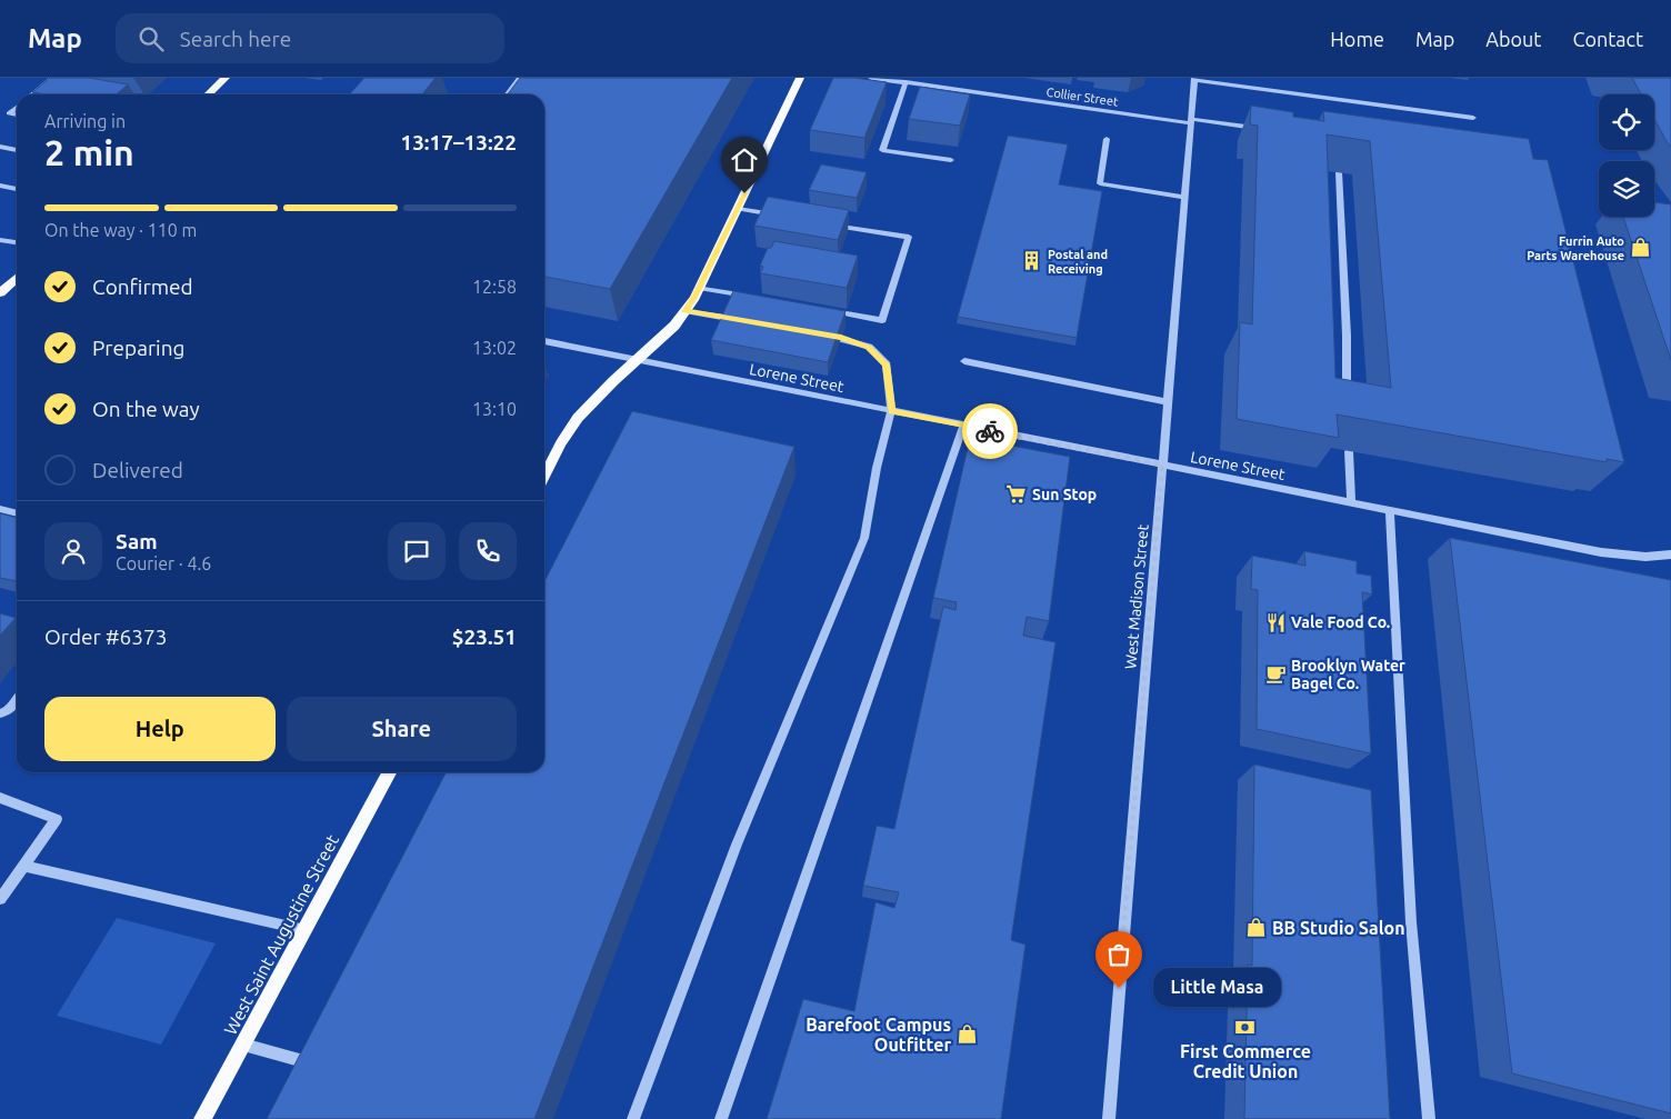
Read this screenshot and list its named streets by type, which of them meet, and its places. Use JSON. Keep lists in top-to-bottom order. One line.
{"streets":{"main road":["West Saint Augustine Street"],"street":["Collier Street","Lorene Street","West Madison Street"]},"crossings":[["Collier Street","West Madison Street"],["Lorene Street","West Madison Street"]],"places":{"shop":["Furrin Auto Parts Warehouse","BB Studio Salon","Barefoot Campus Outfitter"],"building":["Postal and Receiving"],"supermarket":["Sun Stop"],"restaurant":["Vale Food Co."],"cafe":["Brooklyn Water Bagel Co."],"other":["Little Masa"],"bank":["First Commerce Credit Union"]},"page":{"header":"Map","search":"Search here","nav":["Home","Map","About","Contact"],"heading":["2 min","Arriving in","13:17–13:22"],"panel":["Sam","Courier · 4.6","Order #6373","$23.51"],"bar":"On the way · 110 m","list":[["Confirmed","12:58"],["Preparing","13:02"],["On the way","13:10"],"Delivered"],"buttons":["Help","Share"],"bubble":"Little Masa"}}
